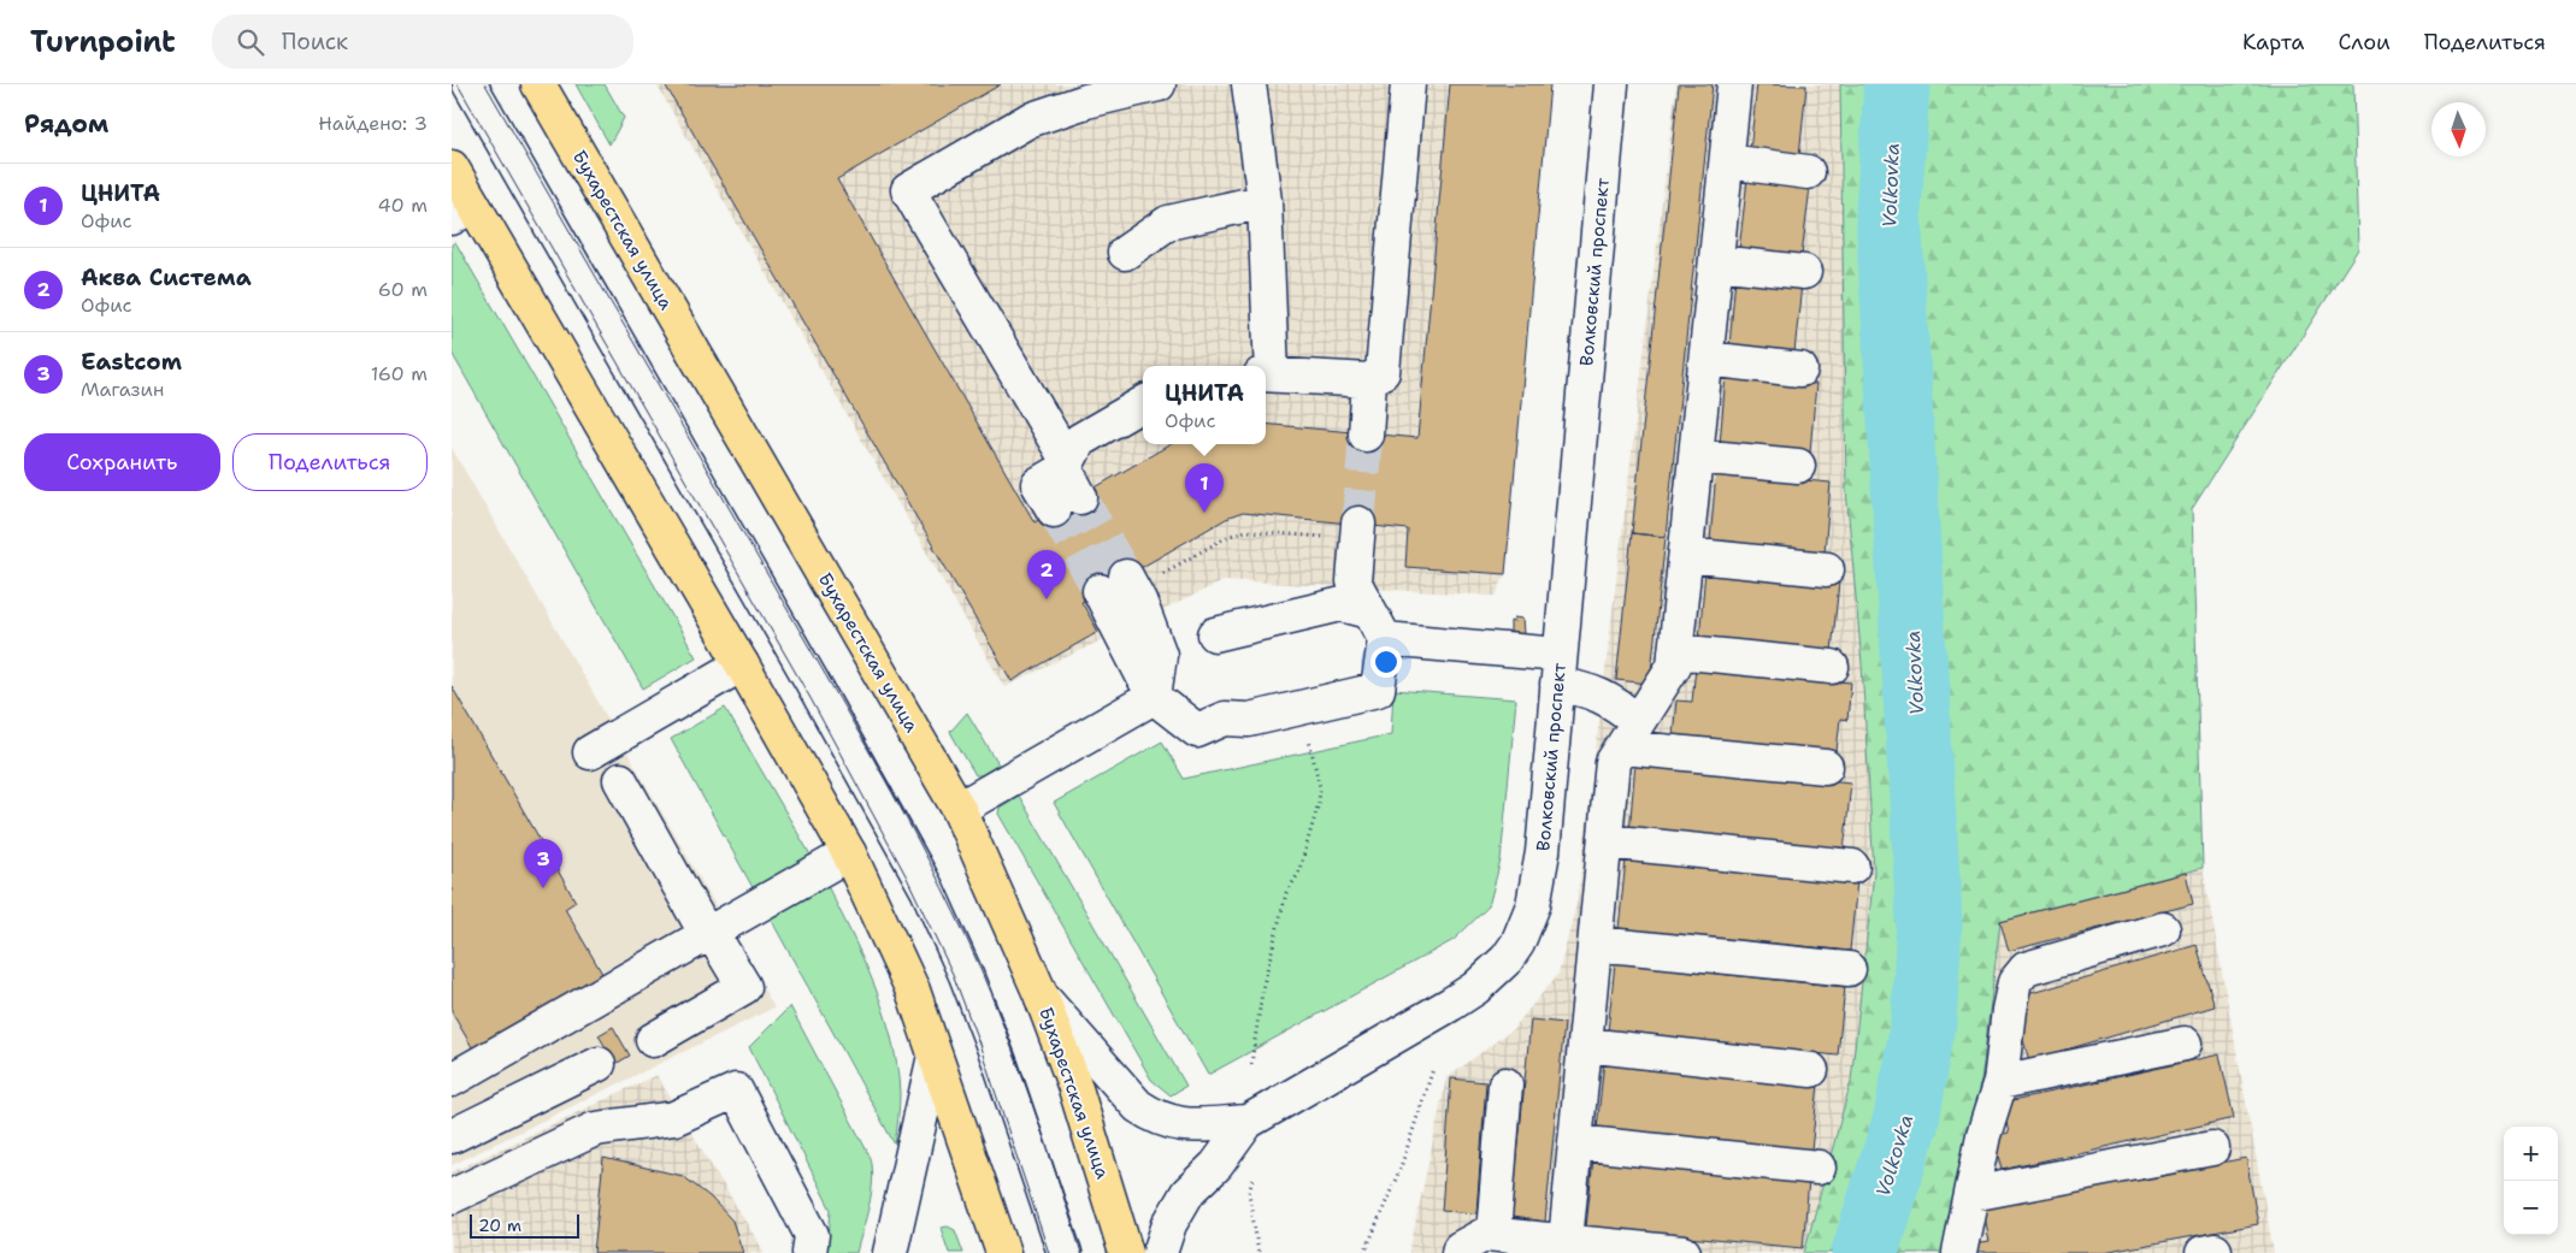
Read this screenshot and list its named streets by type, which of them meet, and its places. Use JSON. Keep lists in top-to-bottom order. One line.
{"streets":{"main road":["Бухарестская улица"],"street":["Волковский проспект"]},"water":["Volkovka"],"scale_bar":"20 m","north":"bottom","page":{"header":"Turnpoint","search":"Поиск","nav":["Карта","Слои","Поделиться"],"heading":["Рядом","Найдено: 3"],"list":[{"mark":"1","name":"ЦНИТА","note":"Офис","value":"40 m"},{"mark":"2","name":"Аква Система","note":"Офис","value":"60 m"},{"mark":"3","name":"Eastcom","note":"Магазин","value":"160 m"}],"popup":["ЦНИТА","Офис"],"buttons":["Сохранить","Поделиться"],"pins":["1","2","3"],"map_buttons":["+","−"],"scale":"20 m"}}
